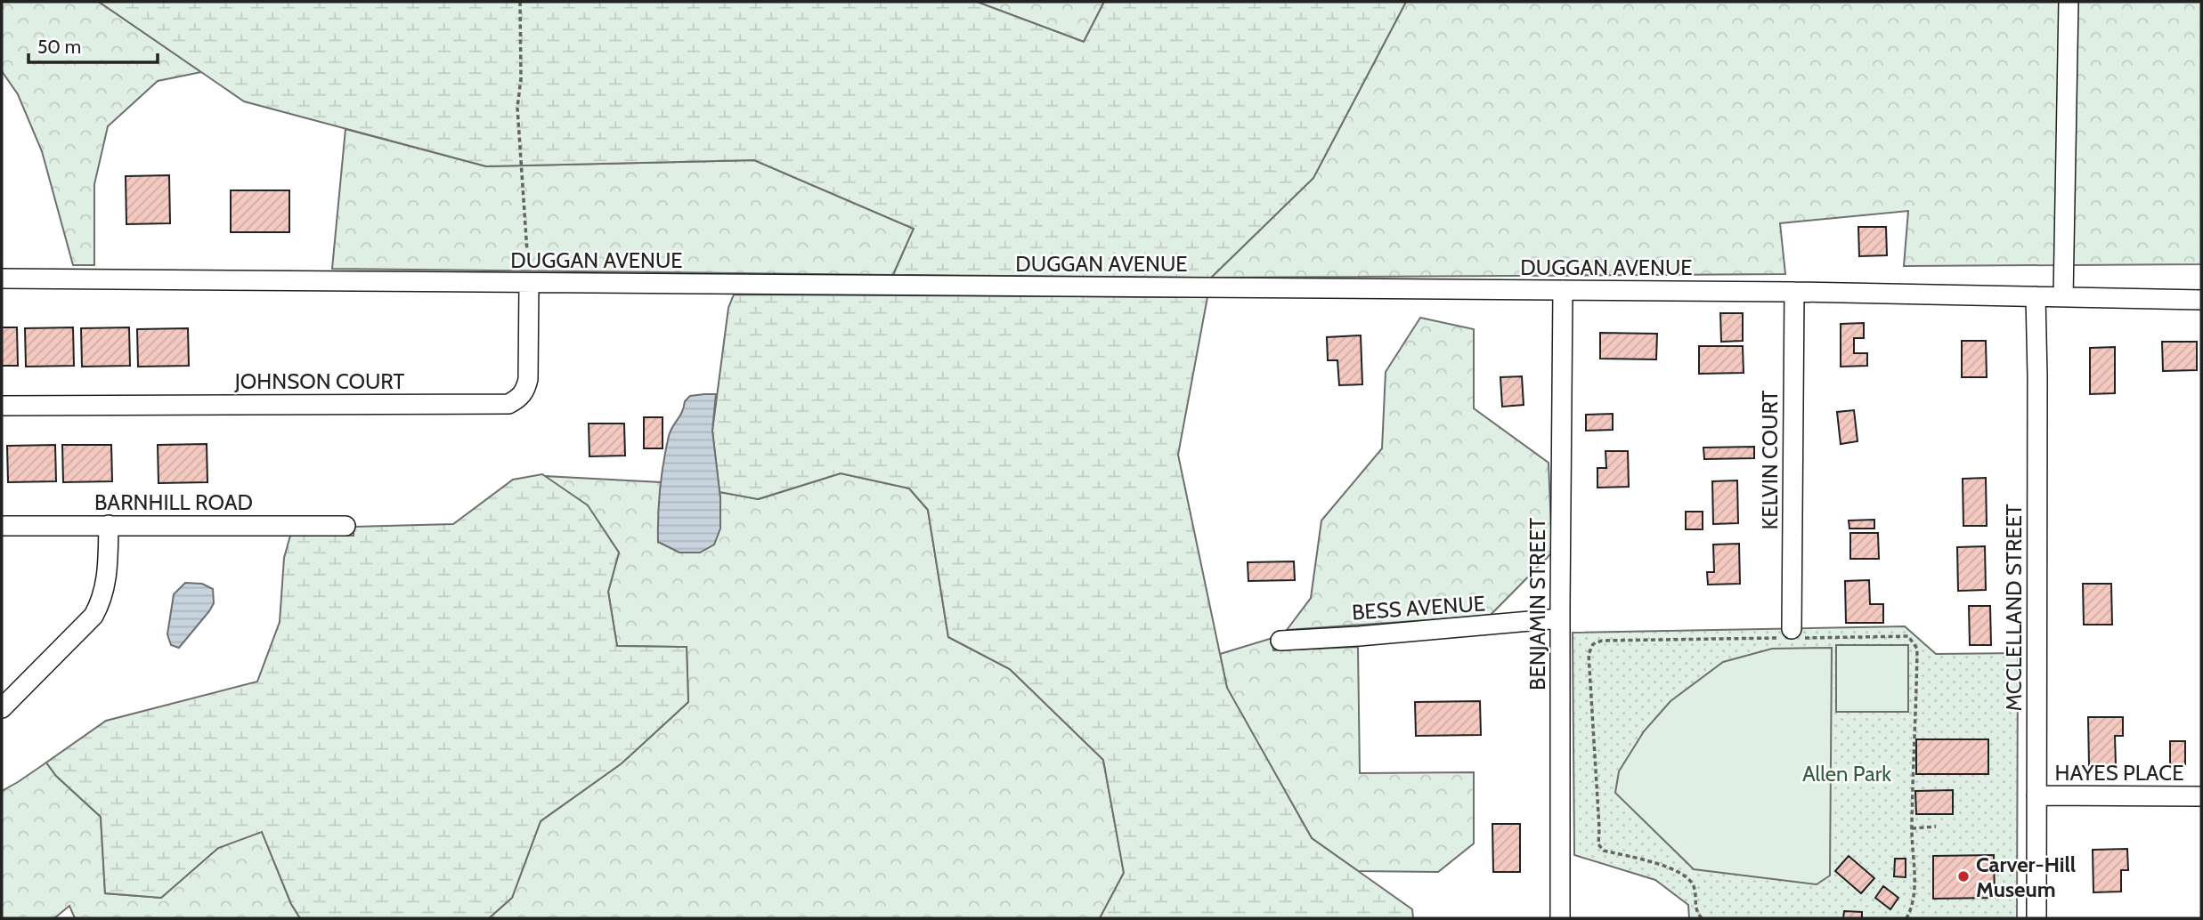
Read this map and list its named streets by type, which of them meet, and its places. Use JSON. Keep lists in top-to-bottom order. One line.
{"streets":{"street":["DUGGAN AVENUE","JOHNSON COURT","KELVIN COURT","BARNHILL ROAD","BENJAMIN STREET","BESS AVENUE","MCCLELLAND STREET","HAYES PLACE"]},"crossings":[["DUGGAN AVENUE","JOHNSON COURT"],["DUGGAN AVENUE","KELVIN COURT"],["DUGGAN AVENUE","BENJAMIN STREET"],["DUGGAN AVENUE","MCCLELLAND STREET"],["BENJAMIN STREET","BESS AVENUE"],["MCCLELLAND STREET","HAYES PLACE"]],"parks":["Allen Park"],"places":["Carver-Hill Museum"],"scale_bar":"50 m"}
